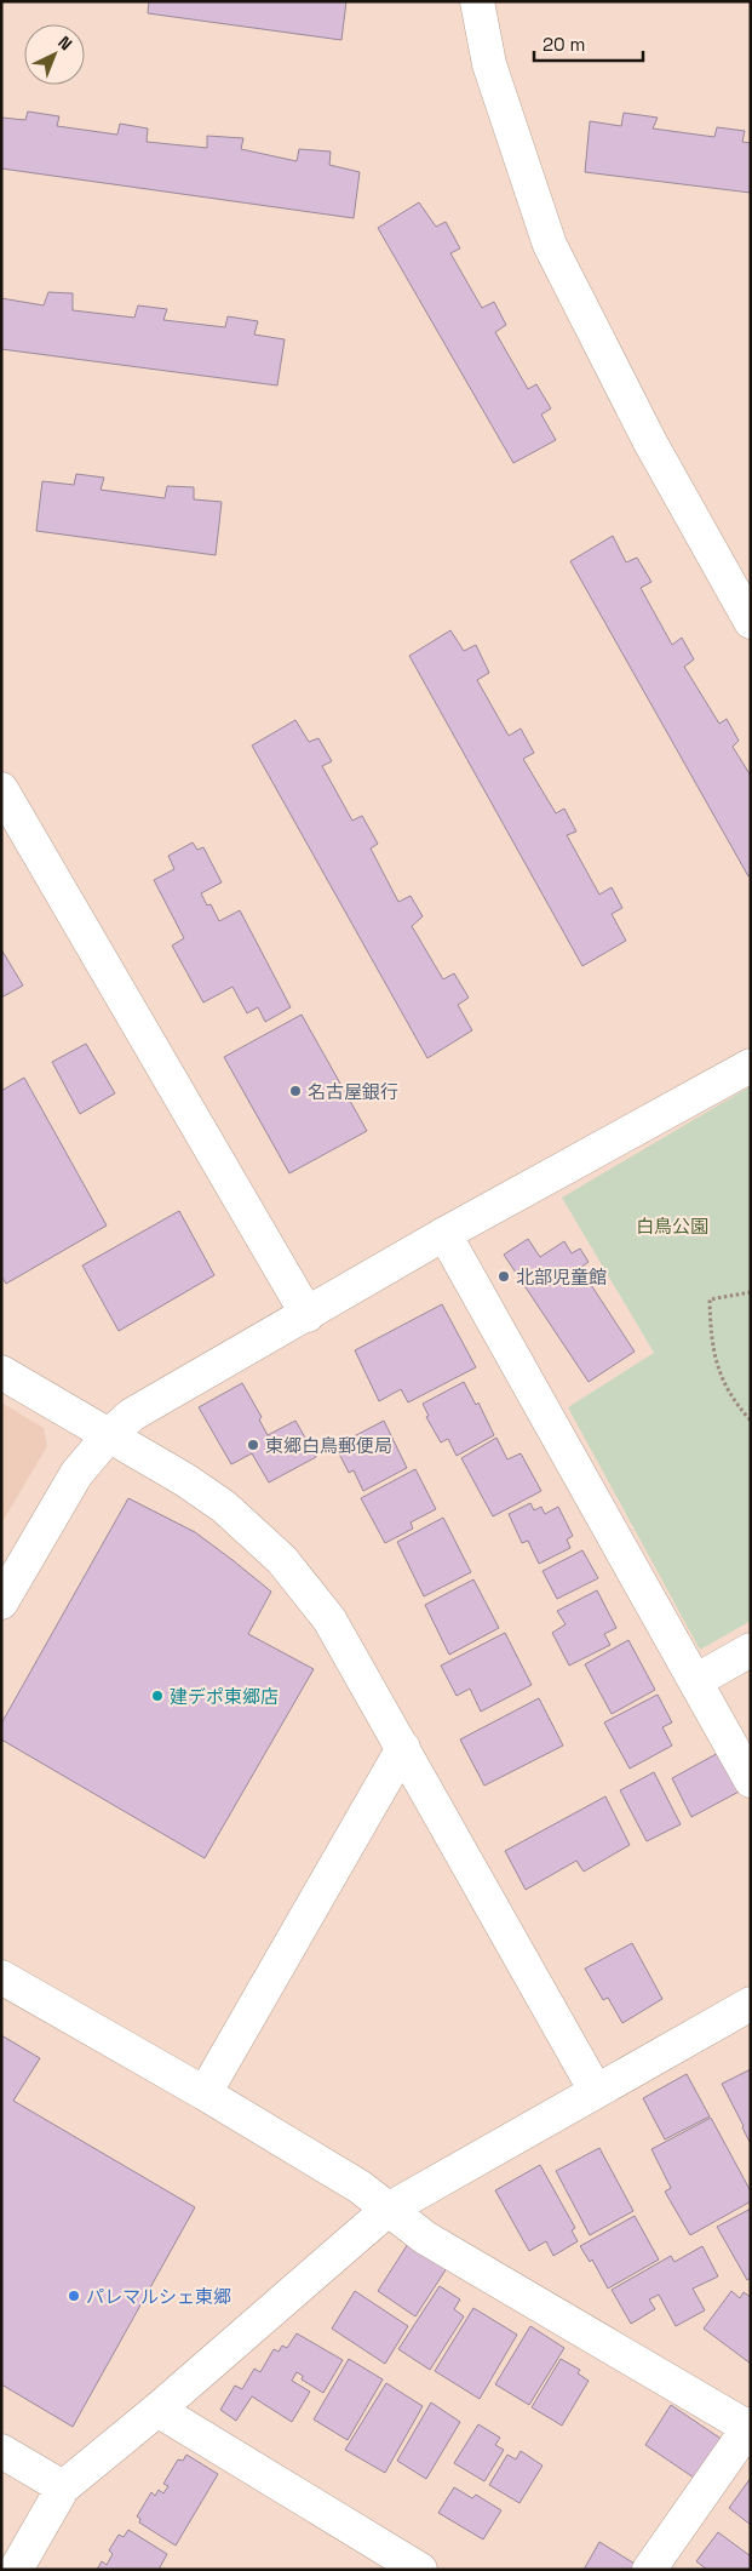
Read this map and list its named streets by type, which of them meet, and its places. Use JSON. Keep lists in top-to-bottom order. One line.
{"parks":["白鳥公園"],"places":["名古屋銀行","北部児童館","東郷白鳥郵便局","建デポ東郷店","パレマルシェ東郷"],"scale_bar":"20 m","north":"top right"}
